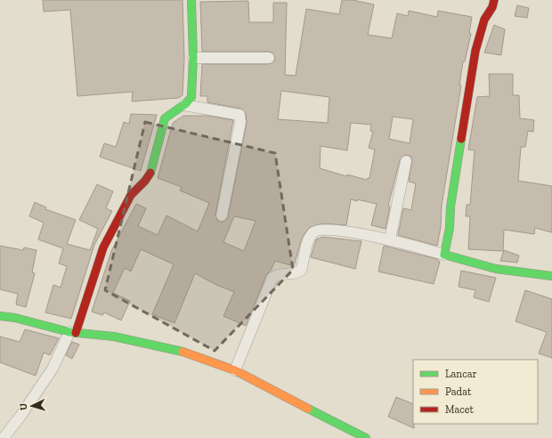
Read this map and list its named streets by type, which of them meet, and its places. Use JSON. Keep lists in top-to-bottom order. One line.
{"legend":["Lancar","Padat","Macet"],"north":"left"}
